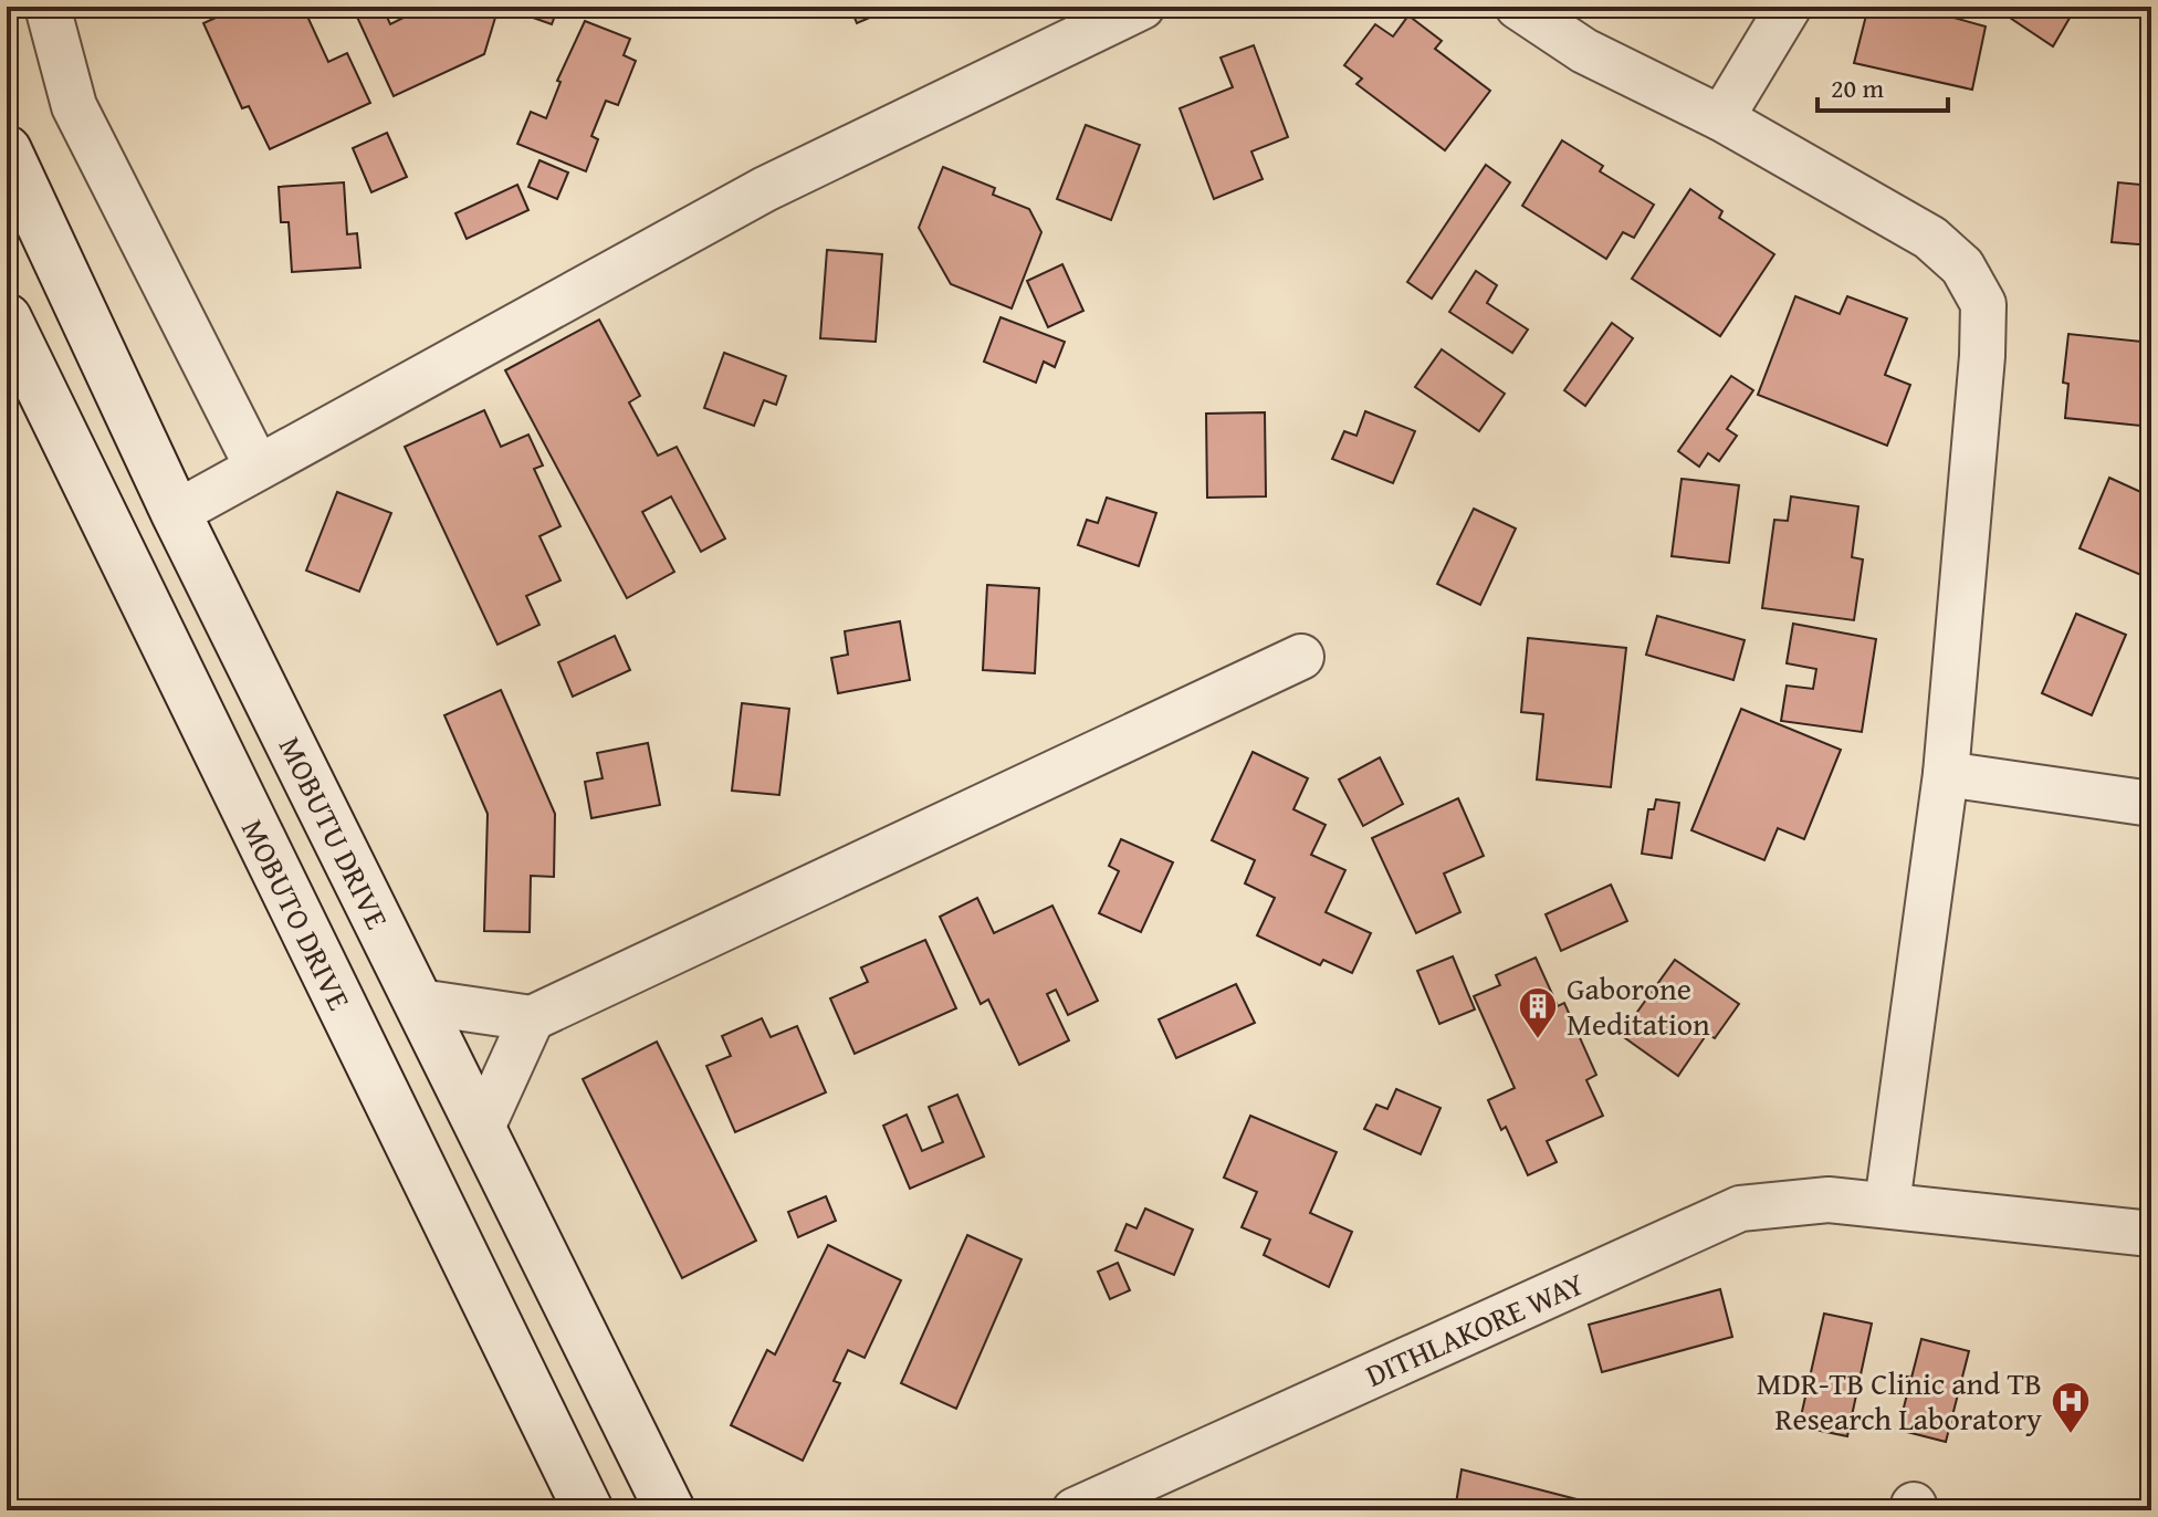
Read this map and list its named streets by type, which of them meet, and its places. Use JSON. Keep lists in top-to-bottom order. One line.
{"streets":{"main road":["MOBUTU DRIVE","MOBUTO DRIVE"],"street":["DITHLAKORE WAY"]},"places":{"building":["Gaborone Meditation"],"hospital":["MDR-TB Clinic and TB Research Laboratory"]},"scale_bar":"20 m"}
